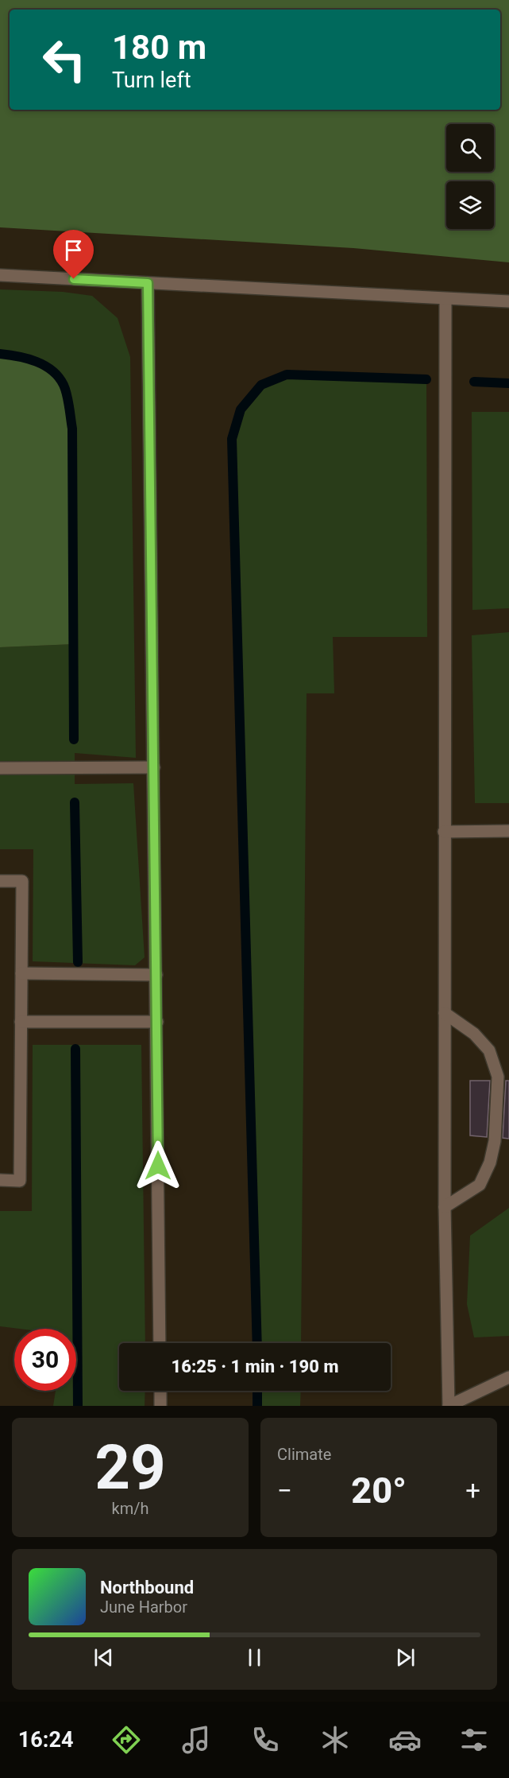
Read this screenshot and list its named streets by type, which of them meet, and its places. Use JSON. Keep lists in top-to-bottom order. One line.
{"page":{"turn":["180 m","Turn left"],"limit":"30","trip":"16:25 · 1 min · 190 m","tile":[["29","km/h"],"Climate"],"heat":["−","20°","+"],"song":["Northbound","June Harbor"],"tabs":"16:24"}}
